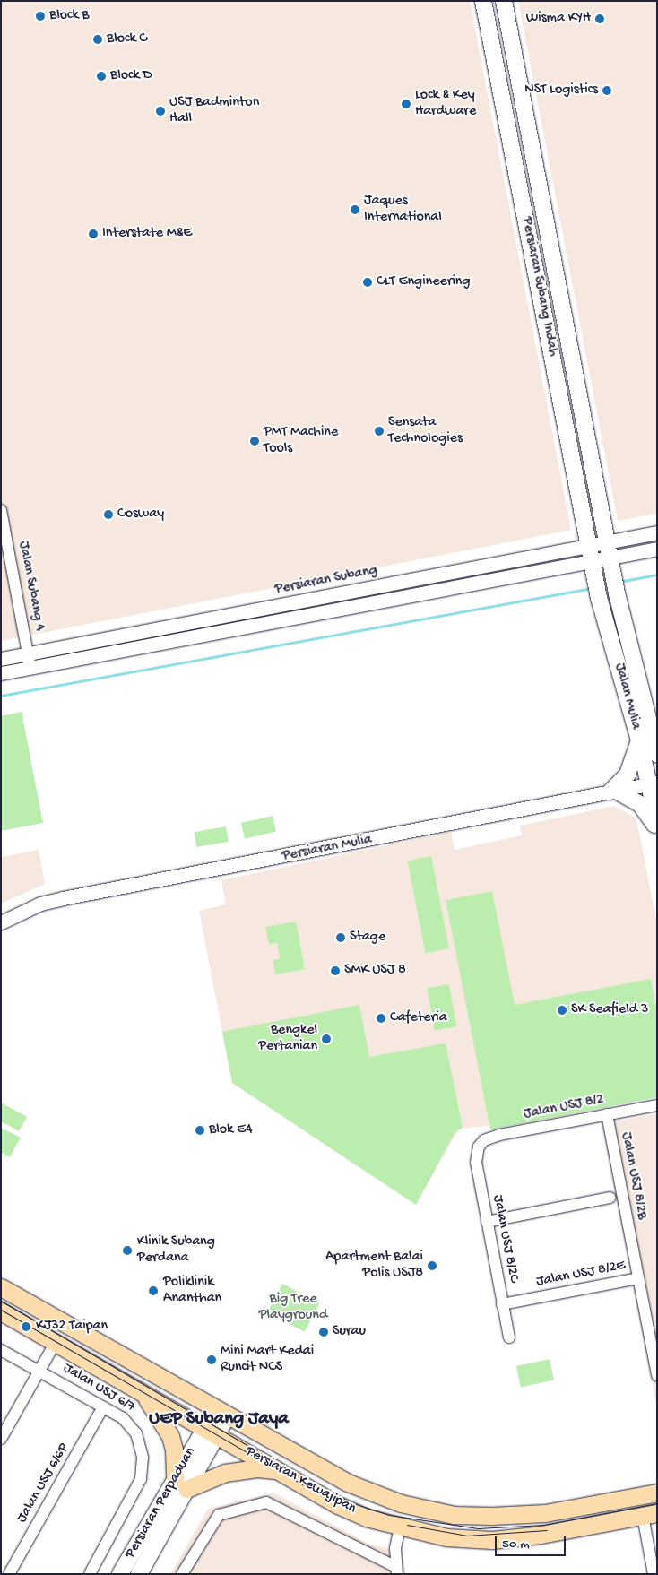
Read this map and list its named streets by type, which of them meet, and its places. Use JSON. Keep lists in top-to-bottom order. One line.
{"streets":{"main road":["Persiaran Subang Indah","Jalan Mulia","Persiaran Kewajipan","Persiaran Perpaduan"],"street":["Persiaran Subang","Jalan Subang 4","Persiaran Mulia","Jalan USJ 8/2","Jalan USJ 8/2B","Jalan USJ 8/2C","Jalan USJ 8/2E","Jalan USJ 6/7","Jalan USJ 6/6P"]},"crossings":[["Persiaran Subang Indah","Persiaran Subang"],["Persiaran Subang Indah","Jalan Mulia"],["Persiaran Subang","Jalan Subang 4"],["Persiaran Subang","Jalan Mulia"],["Jalan Mulia","Persiaran Mulia"],["Jalan USJ 8/2","Jalan USJ 8/2B"],["Jalan USJ 8/2","Jalan USJ 8/2C"],["Jalan USJ 8/2B","Jalan USJ 8/2E"],["Jalan USJ 8/2C","Jalan USJ 8/2E"],["Jalan USJ 6/7","Jalan USJ 6/6P"],["Persiaran Kewajipan","Persiaran Perpaduan"]],"districts":["UEP Subang Jaya"],"parks":["Big Tree Playground"],"places":["Block B","Wisma KYH","Block C","Block D","NST Logistics","Lock & Key Hardware","USJ Badminton Hall","Jaques International","Interstate M&E","CLT Engineering","Sensata Technologies","PMT Machine Tools","Cosway","Stage","SMK USJ 8","SK Seafield 3","Cafeteria","Bengkel Pertanian","Blok E4","Klinik Subang Perdana","Apartment Balai Polis USJ8","Poliklinik Ananthan","KJ32 Taipan","Surau","Mini Mart Kedai Runcit NCS"],"scale_bar":"50 m"}
